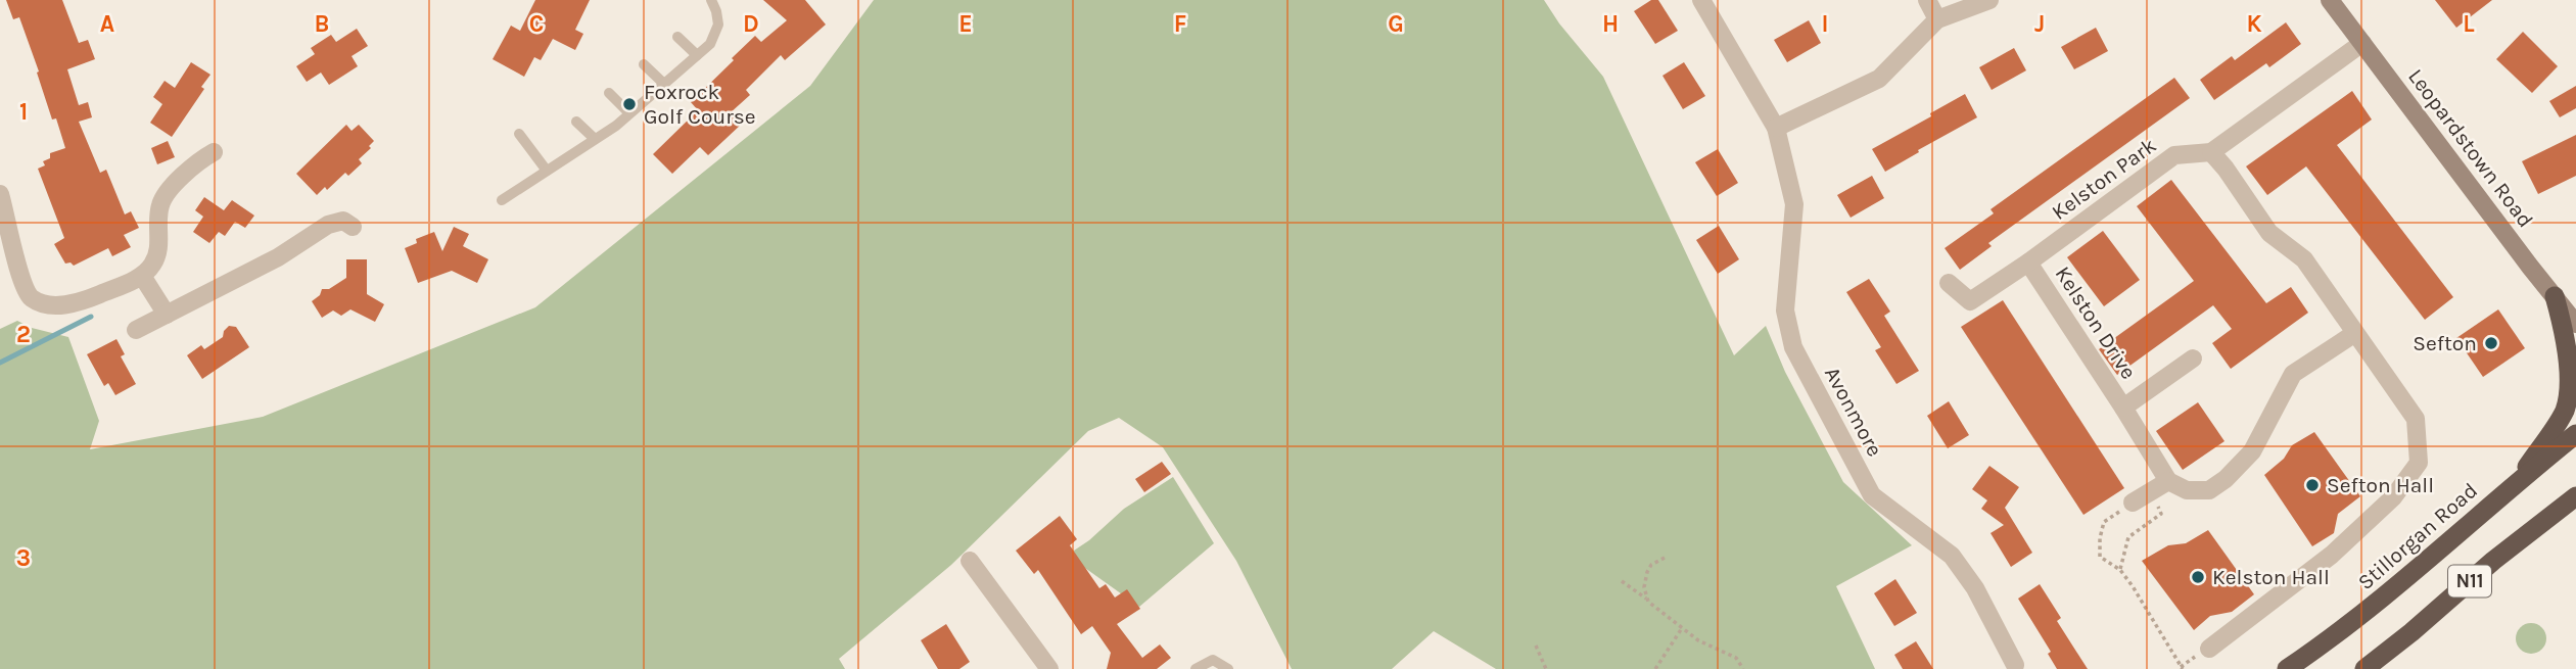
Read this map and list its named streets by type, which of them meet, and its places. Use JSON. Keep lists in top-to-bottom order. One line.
{"streets":{"highway":["Stillorgan Road","N11"],"main road":["Leopardstown Road"],"street":["Kelston Park","Kelston Drive","Avonmore"]},"crossings":[["Leopardstown Road","N11"],["Kelston Park","Kelston Drive"],["Stillorgan Road","N11"]],"places":["Foxrock Golf Course","Sefton","Sefton Hall","Kelston Hall"],"grid":{"columns":["A","B","C","D","E","F","G","H","I","J","K","L"],"rows":["1","2","3"]}}
